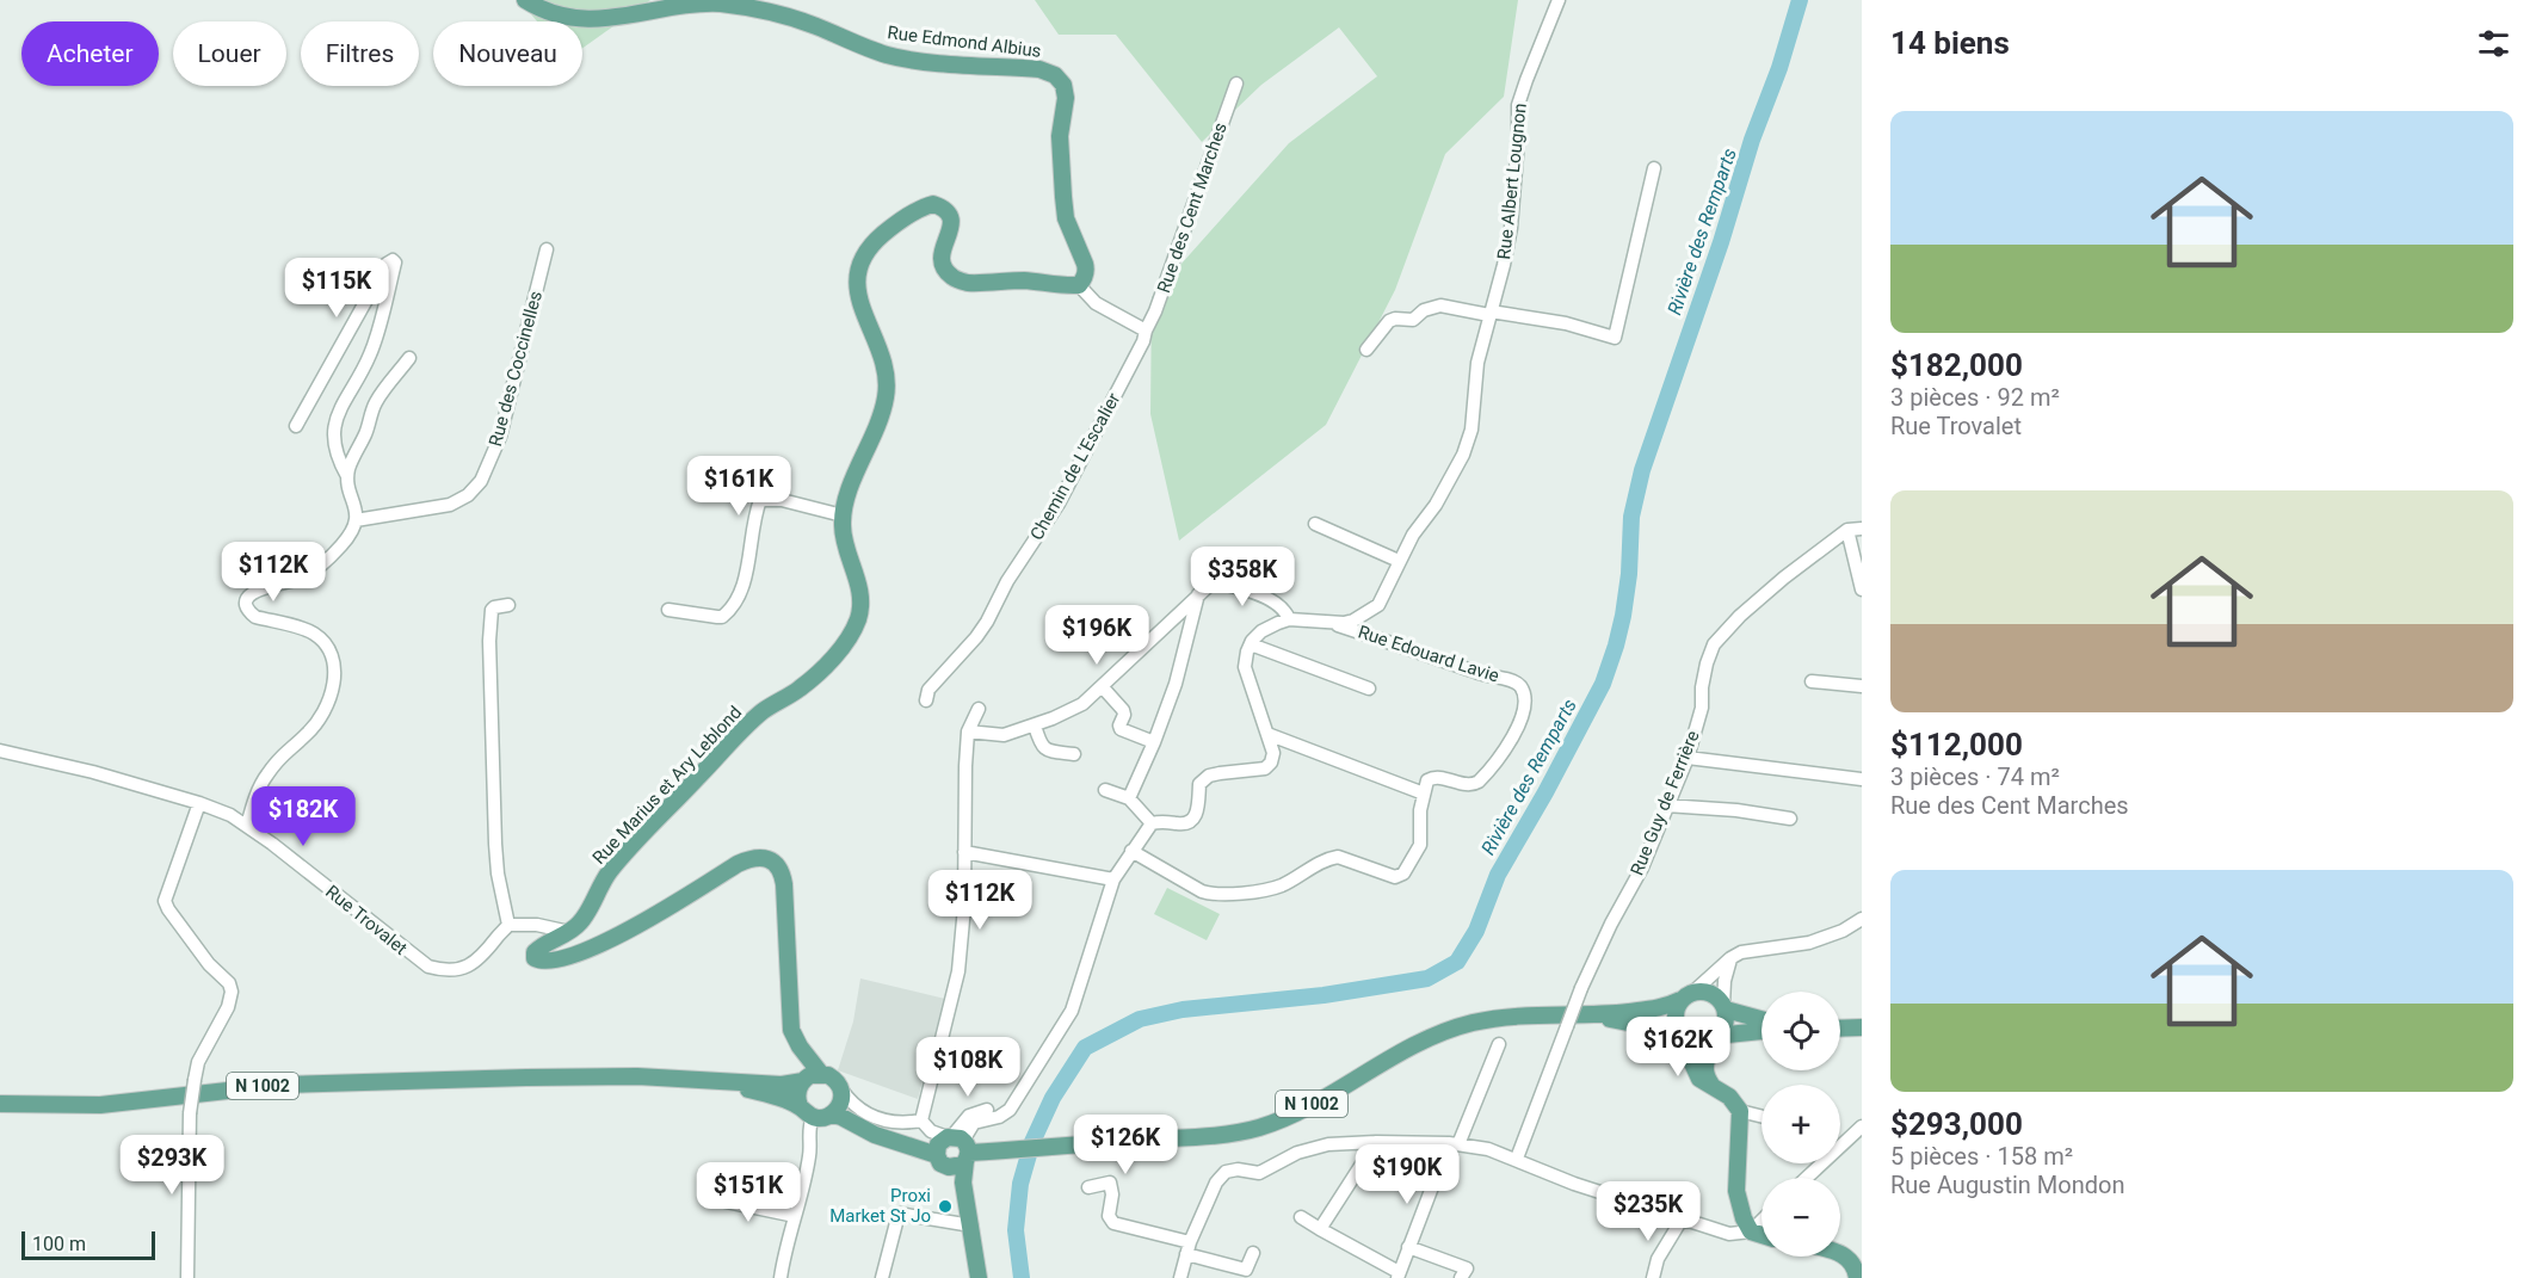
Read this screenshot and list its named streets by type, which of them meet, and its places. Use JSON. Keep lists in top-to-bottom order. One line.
{"streets":{"main road":["Rue Edmond Albius","Rue Marius et Ary Leblond","N 1002"],"street":["Rue Albert Lougnon","Rue des Cent Marches","Rue des Coccinelles","Chemin de L'Escalier","Rue Edouard Lavie","Rue Guy de Ferrière","Rue Trovalet"]},"crossings":[["Rue Edmond Albius","Rue Marius et Ary Leblond"],["Rue Albert Lougnon","Rue Edouard Lavie"],["Rue des Cent Marches","Chemin de L'Escalier"],["Rue Marius et Ary Leblond","N 1002"]],"water":["Rivière des Remparts"],"places":["Proxi Market St Jo"],"scale_bar":"100 m","page":{"heading":"14 biens","chip":["Acheter","Louer","Filtres","Nouveau"],"list":[{"name":"$182,000","note":"3 pièces · 92 m² · Rue Trovalet"},{"name":"$112,000","note":"3 pièces · 74 m² · Rue des Cent Marches"},{"name":"$293,000","note":"5 pièces · 158 m² · Rue Augustin Mondon"}],"price":["$115K","$161K","$112K","$358K","$196K","$182K","$112K","$162K","$108K","$126K","$293K","$190K","$151K","$235K"],"map_buttons":["+","−"],"scale":"100 m"}}
